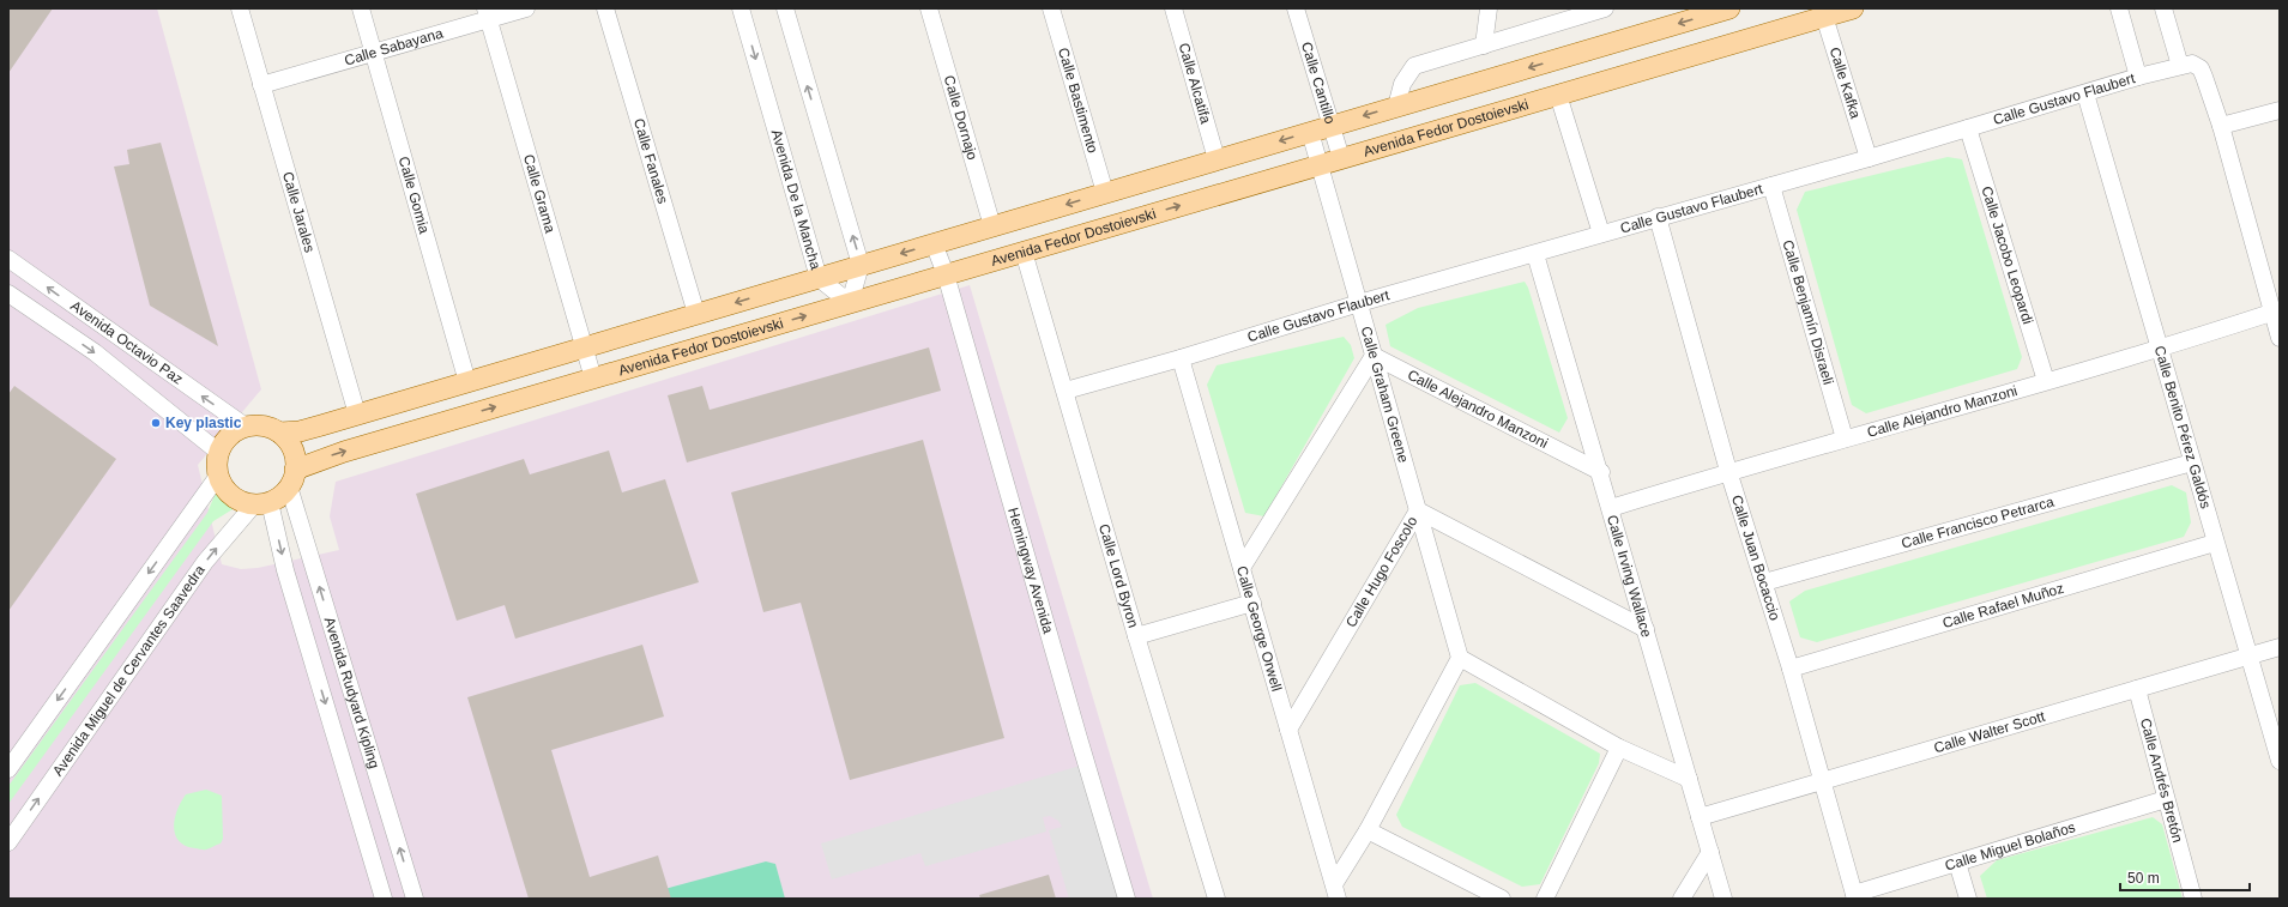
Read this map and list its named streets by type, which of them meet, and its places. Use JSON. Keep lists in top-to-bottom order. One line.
{"streets":{"main road":["Avenida Fedor Dostoievski"],"street":["Calle Sabayana","Calle Kafka","Calle Alcatifa","Calle Cantillo","Calle Gustavo Flaubert","Calle Bastimento","Calle Dornajo","Calle Fanales","Calle Grama","Calle Gomia","Avenida De la Mancha","Calle Jarales","Calle Jacobo Leopardi","Calle Benjamín Disraeli","Avenida Octavio Paz","Calle Graham Greene","Calle Alejandro Manzoni","Calle Benito Pérez Galdós","Calle Francisco Petrarca","Calle Juan Bocaccio","Hemingway Avenida","Calle Hugo Foscolo","Calle Lord Byron","Calle Irving Wallace","Calle Rafael Muñoz","Calle George Orwell","Avenida Miguel de Cervantes Saavedra","Avenida Rudyard Kipling","Calle Walter Scott","Calle Andrés Bretón","Calle Miguel Bolaños"]},"crossings":[["Calle Sabayana","Calle Grama"],["Calle Sabayana","Calle Gomia"],["Calle Sabayana","Calle Jarales"],["Calle Kafka","Calle Gustavo Flaubert"],["Calle Kafka","Avenida Fedor Dostoievski"],["Calle Cantillo","Avenida Fedor Dostoievski"],["Calle Gustavo Flaubert","Calle Jacobo Leopardi"],["Calle Gustavo Flaubert","Calle Benjamín Disraeli"],["Calle Gustavo Flaubert","Calle Graham Greene"],["Calle Gustavo Flaubert","Calle Alejandro Manzoni"],["Calle Gustavo Flaubert","Calle Benito Pérez Galdós"],["Calle Gustavo Flaubert","Calle Juan Bocaccio"],["Calle Gustavo Flaubert","Calle Lord Byron"],["Calle Gustavo Flaubert","Calle Irving Wallace"],["Calle Gustavo Flaubert","Calle George Orwell"],["Avenida Fedor Dostoievski","Calle Grama"],["Avenida Fedor Dostoievski","Avenida De la Mancha"],["Avenida Fedor Dostoievski","Avenida Octavio Paz"],["Avenida Fedor Dostoievski","Calle Graham Greene"],["Avenida Fedor Dostoievski","Hemingway Avenida"],["Avenida Fedor Dostoievski","Calle Lord Byron"],["Avenida Fedor Dostoievski","Avenida Miguel de Cervantes Saavedra"],["Avenida Fedor Dostoievski","Avenida Rudyard Kipling"],["Calle Jacobo Leopardi","Calle Alejandro Manzoni"],["Calle Benjamín Disraeli","Calle Alejandro Manzoni"],["Avenida Octavio Paz","Avenida Miguel de Cervantes Saavedra"],["Avenida Octavio Paz","Avenida Rudyard Kipling"],["Calle Graham Greene","Calle Alejandro Manzoni"],["Calle Graham Greene","Calle Hugo Foscolo"],["Calle Alejandro Manzoni","Calle Benito Pérez Galdós"],["Calle Alejandro Manzoni","Calle Juan Bocaccio"],["Calle Alejandro Manzoni","Calle Irving Wallace"],["Calle Benito Pérez Galdós","Calle Francisco Petrarca"],["Calle Benito Pérez Galdós","Calle Rafael Muñoz"],["Calle Benito Pérez Galdós","Calle Walter Scott"],["Calle Francisco Petrarca","Calle Juan Bocaccio"],["Calle Juan Bocaccio","Calle Rafael Muñoz"],["Calle Juan Bocaccio","Calle Walter Scott"],["Calle Juan Bocaccio","Calle Miguel Bolaños"],["Calle Hugo Foscolo","Calle Irving Wallace"],["Calle Hugo Foscolo","Calle George Orwell"],["Calle Irving Wallace","Calle Walter Scott"],["Avenida Miguel de Cervantes Saavedra","Avenida Rudyard Kipling"],["Calle Walter Scott","Calle Andrés Bretón"],["Calle Andrés Bretón","Calle Miguel Bolaños"]],"places":["Key plastic"],"scale_bar":"50 m"}
